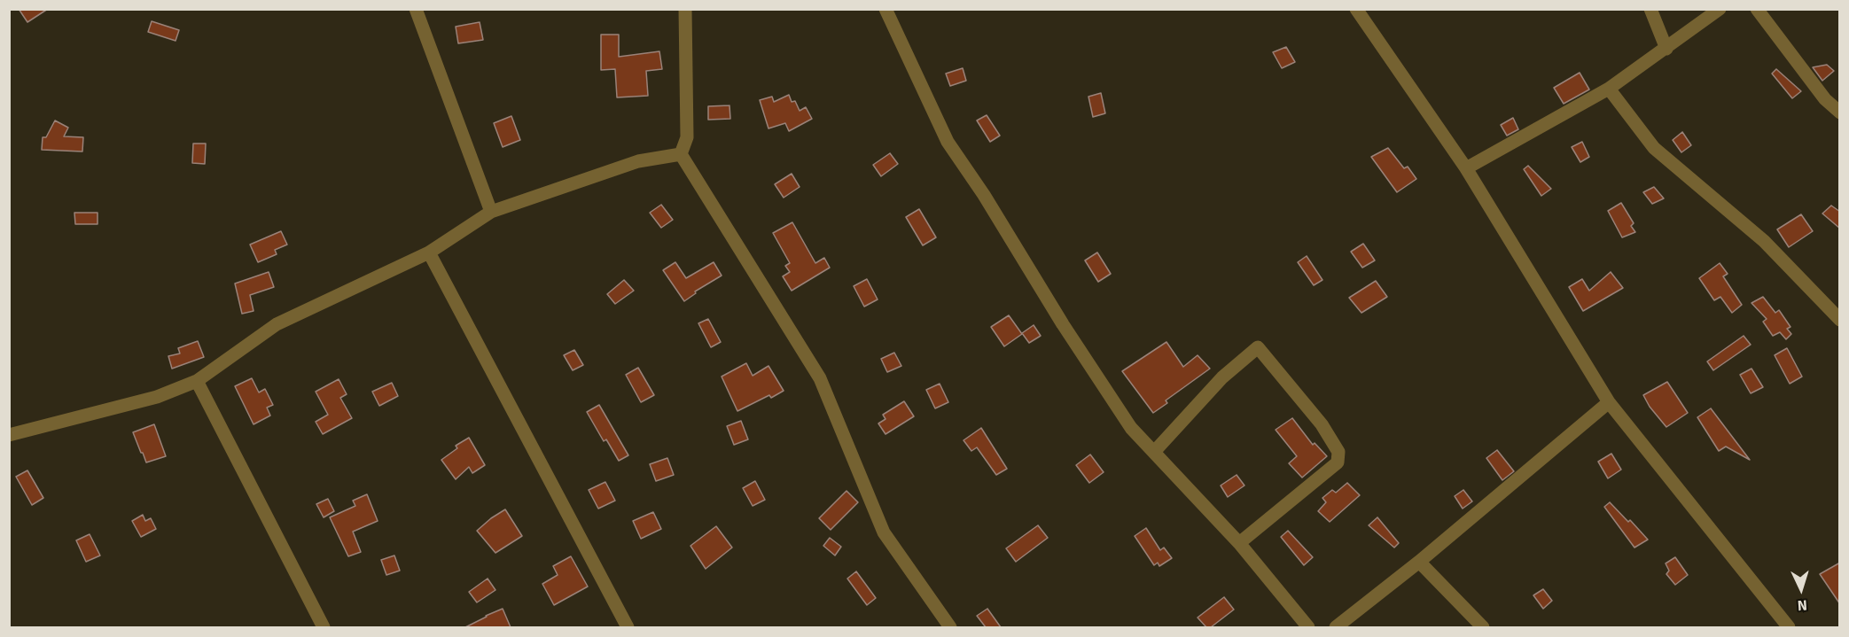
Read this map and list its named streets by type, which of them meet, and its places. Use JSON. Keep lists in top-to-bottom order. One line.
{"north":"bottom"}
